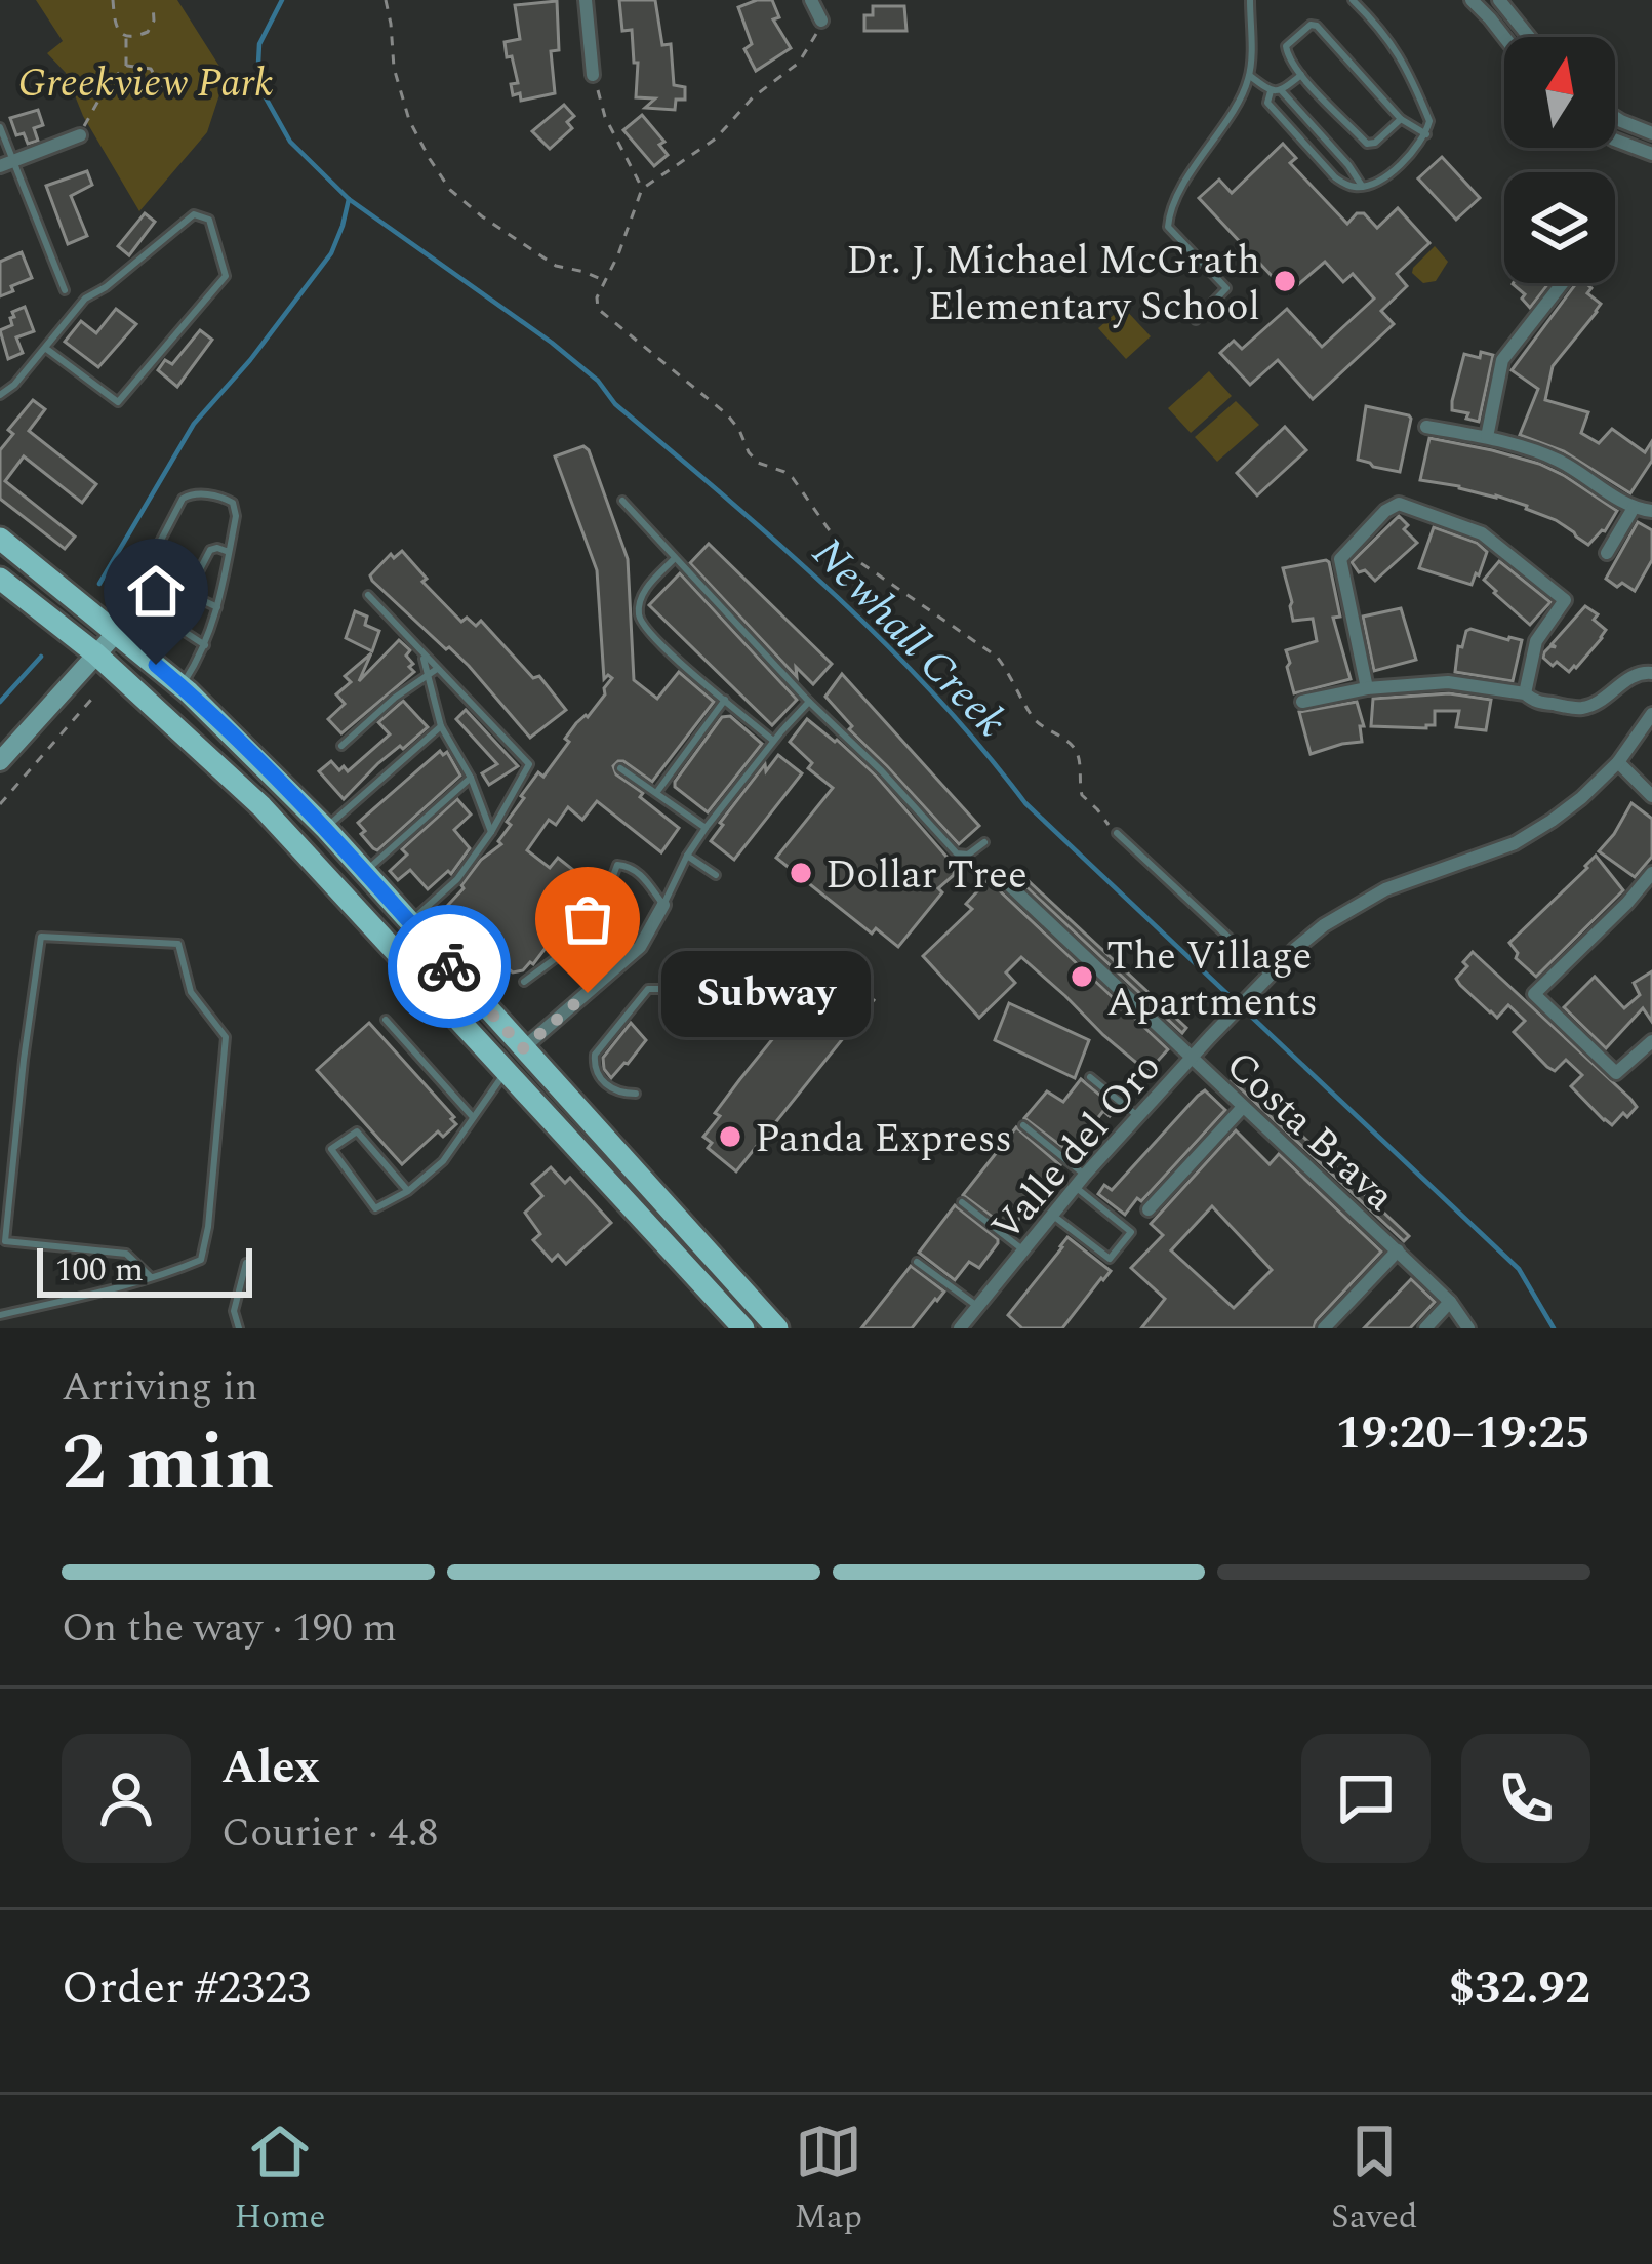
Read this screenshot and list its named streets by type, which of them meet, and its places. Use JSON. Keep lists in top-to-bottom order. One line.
{"streets":{"street":["Costa Brava","Valle del Oro"]},"crossings":[["Costa Brava","Valle del Oro"]],"water":["Newhall Creek"],"parks":["Greekview Park"],"places":["Dr. J. Michael McGrath Elementary School","Dollar Tree","The Village Apartments","Subway","Panda Express"],"scale_bar":"100 m","north":"top","page":{"bubble":"Subway","scale":"100 m","heading":["2 min","Arriving in","19:20–19:25"],"panel":["Alex","Courier · 4.8","Order #2323","$32.92"],"bar":"On the way · 190 m","tabs":["Home","Map","Saved"]}}
